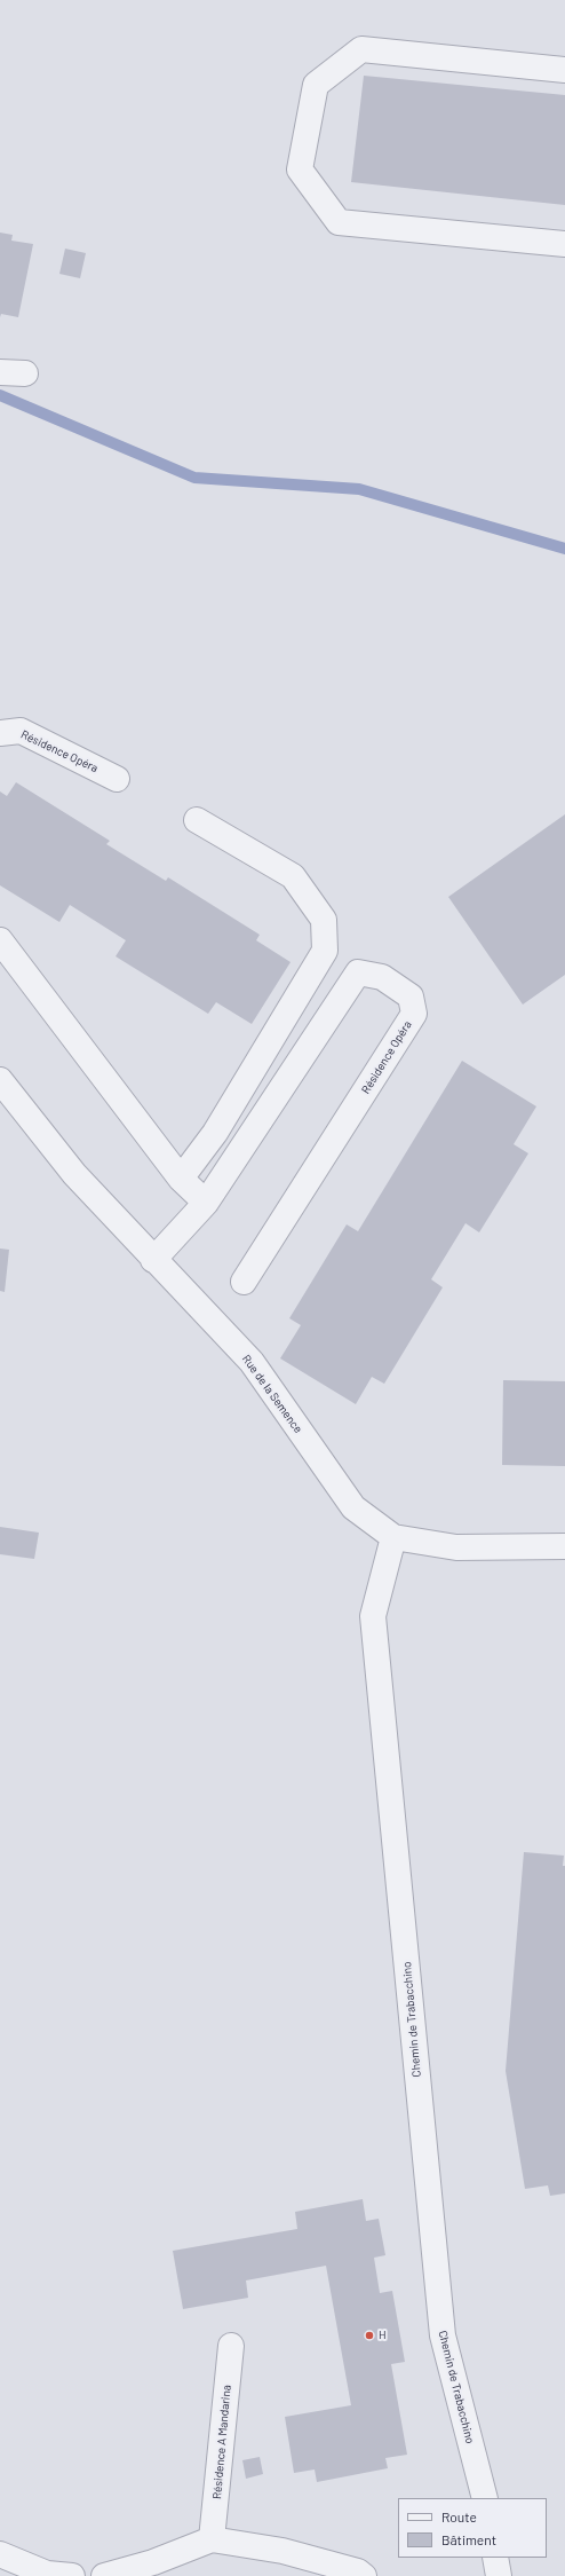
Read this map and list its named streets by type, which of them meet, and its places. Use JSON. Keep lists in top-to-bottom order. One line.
{"streets":{"street":["Résidence Opéra","Rue de la Semence","Chemin de Trabacchino","Résidence A Mandarina"]},"crossings":[["Résidence Opéra","Rue de la Semence"],["Rue de la Semence","Chemin de Trabacchino"]],"places":["H"],"legend":["Route","Bâtiment"]}
